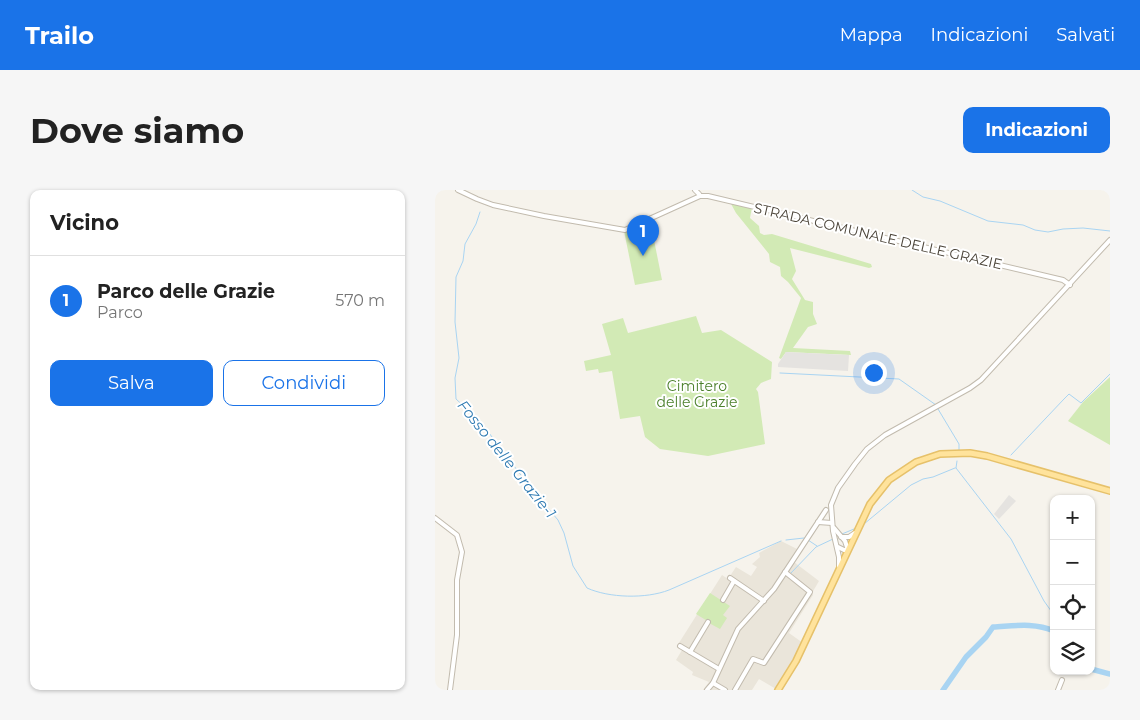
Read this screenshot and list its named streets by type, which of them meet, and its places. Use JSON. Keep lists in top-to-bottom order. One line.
{"streets":{"street":["STRADA COMUNALE DELLE GRAZIE"]},"water":["Fosso delle Grazie-1"],"parks":["Cimitero delle Grazie"],"page":{"header":"Trailo","nav":["Mappa","Indicazioni","Salvati"],"buttons":["Indicazioni",["Salva","Condividi"]],"title":"Dove siamo","heading":"Vicino","pins":"1","list":[{"mark":"1","name":"Parco delle Grazie","note":"Parco","value":"570 m"}],"map_buttons":["+","−"]}}
